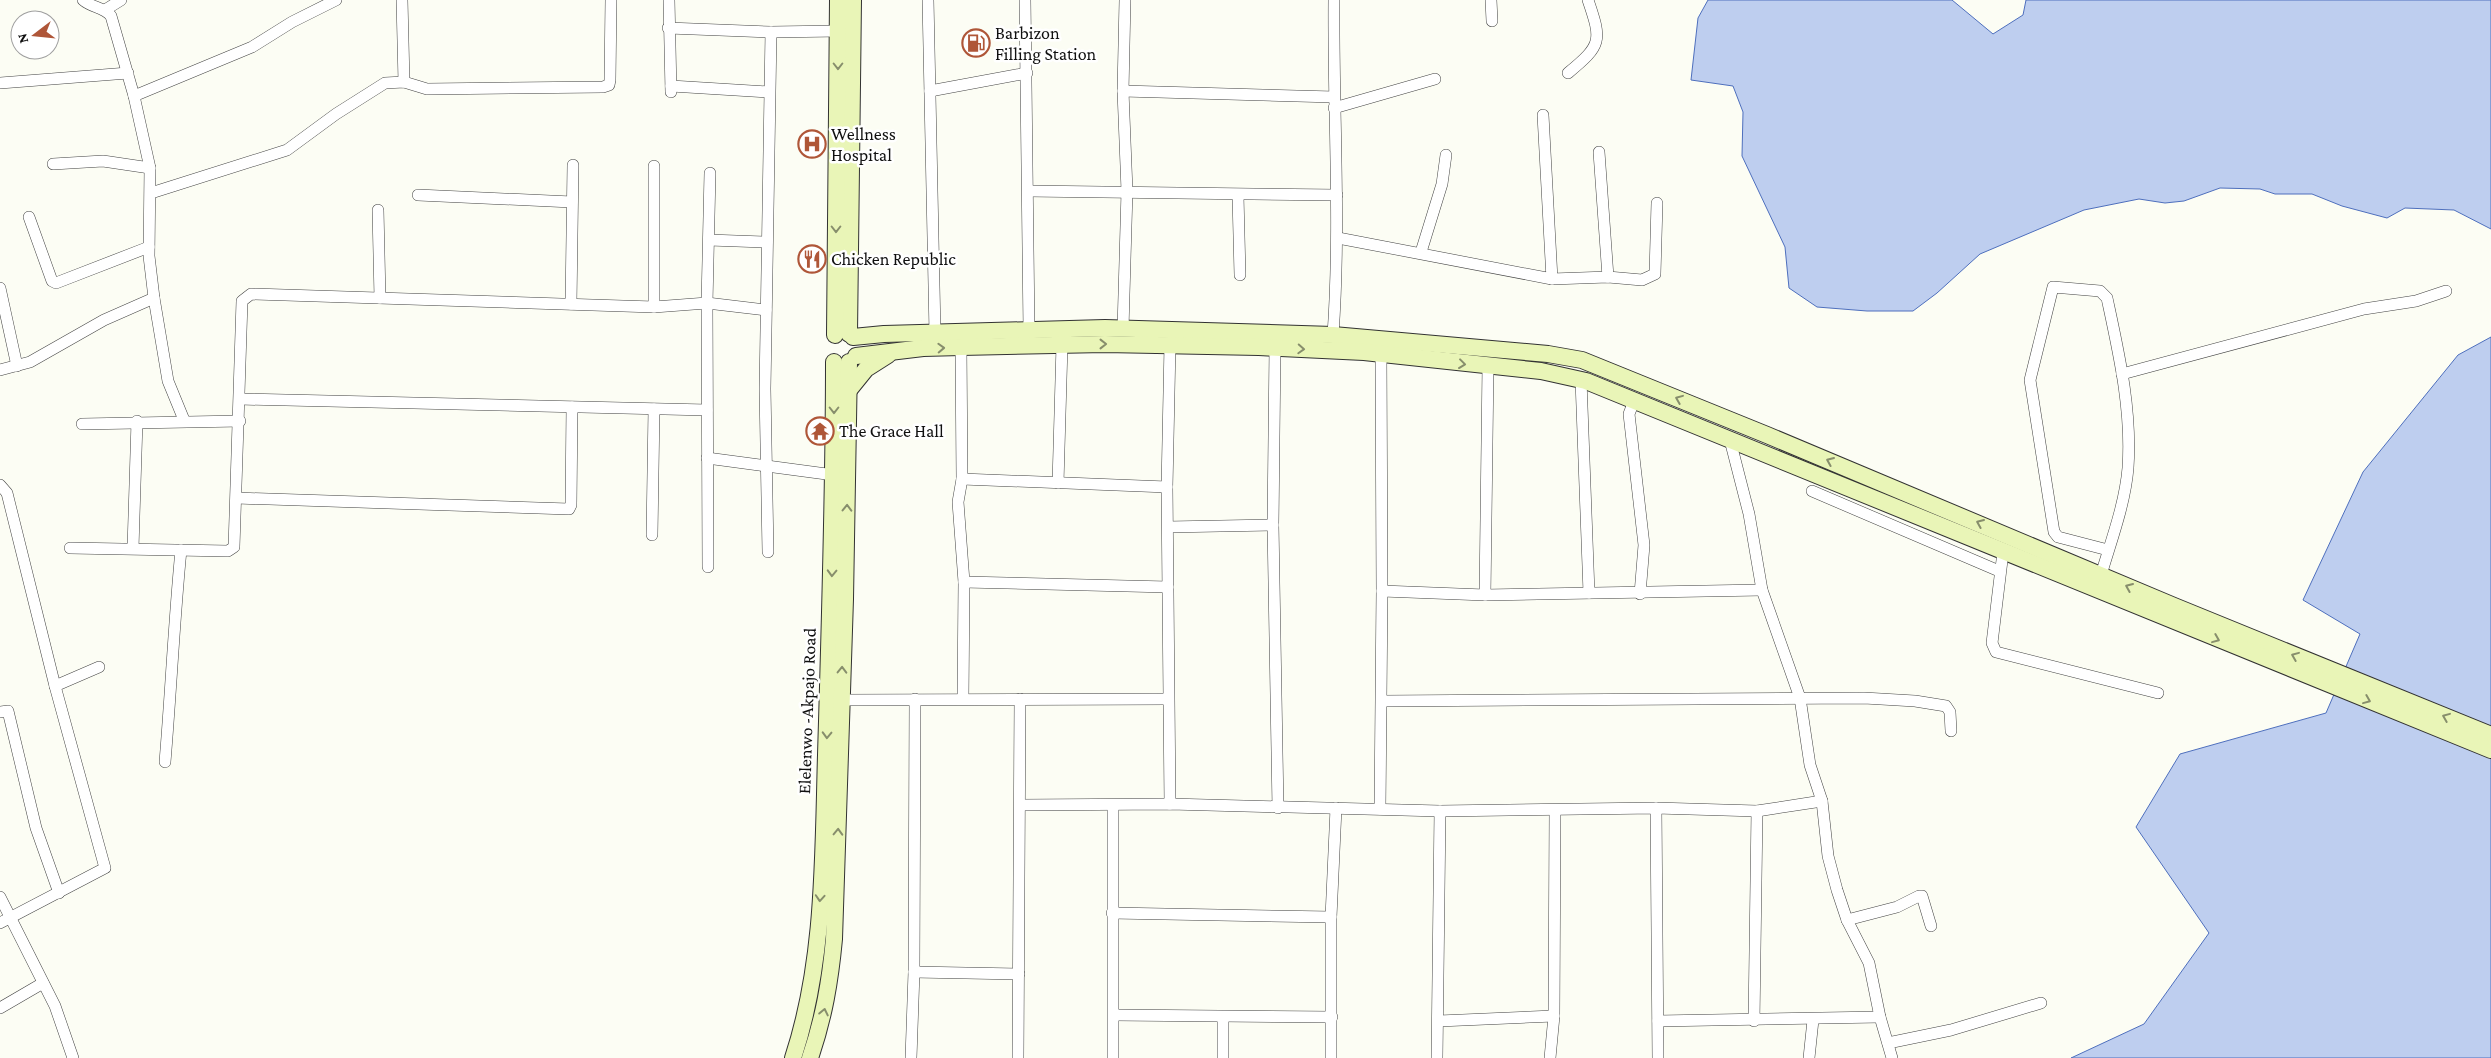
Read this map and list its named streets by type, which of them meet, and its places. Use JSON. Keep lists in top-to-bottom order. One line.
{"streets":{"main road":["Elelenwo -Akpajo Road"]},"places":{"fuel station":["Barbizon Filling Station"],"hospital":["Wellness Hospital"],"restaurant":["Chicken Republic"],"temple":["The Grace Hall"]},"north":"left"}
